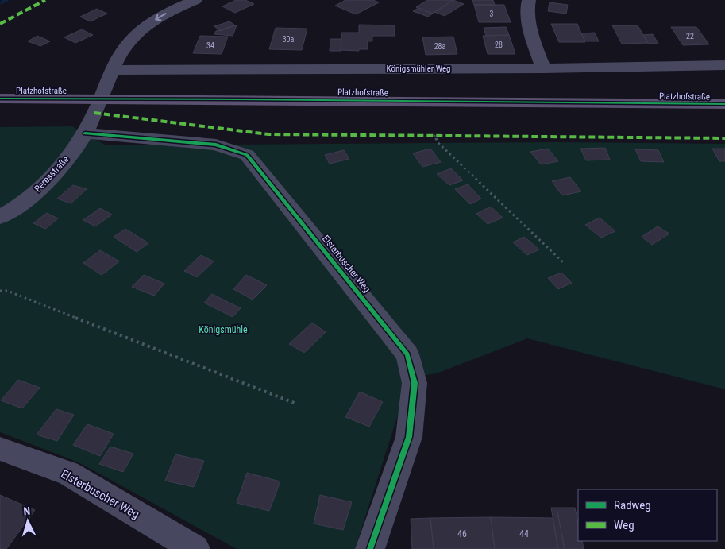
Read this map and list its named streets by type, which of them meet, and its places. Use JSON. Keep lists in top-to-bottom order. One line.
{"streets":{"main road":["Platzhofstraße"],"street":["Königsmühler Weg","Peresstraße","Elsterbuscher Weg"]},"crossings":[["Königsmühler Weg","Peresstraße"],["Platzhofstraße","Peresstraße"],["Peresstraße","Elsterbuscher Weg"]],"parks":["Königsmühle"],"house_numbers":["3","22","30a","28","34","28a","46","44"],"legend":["Radweg","Weg"],"north":"top"}
